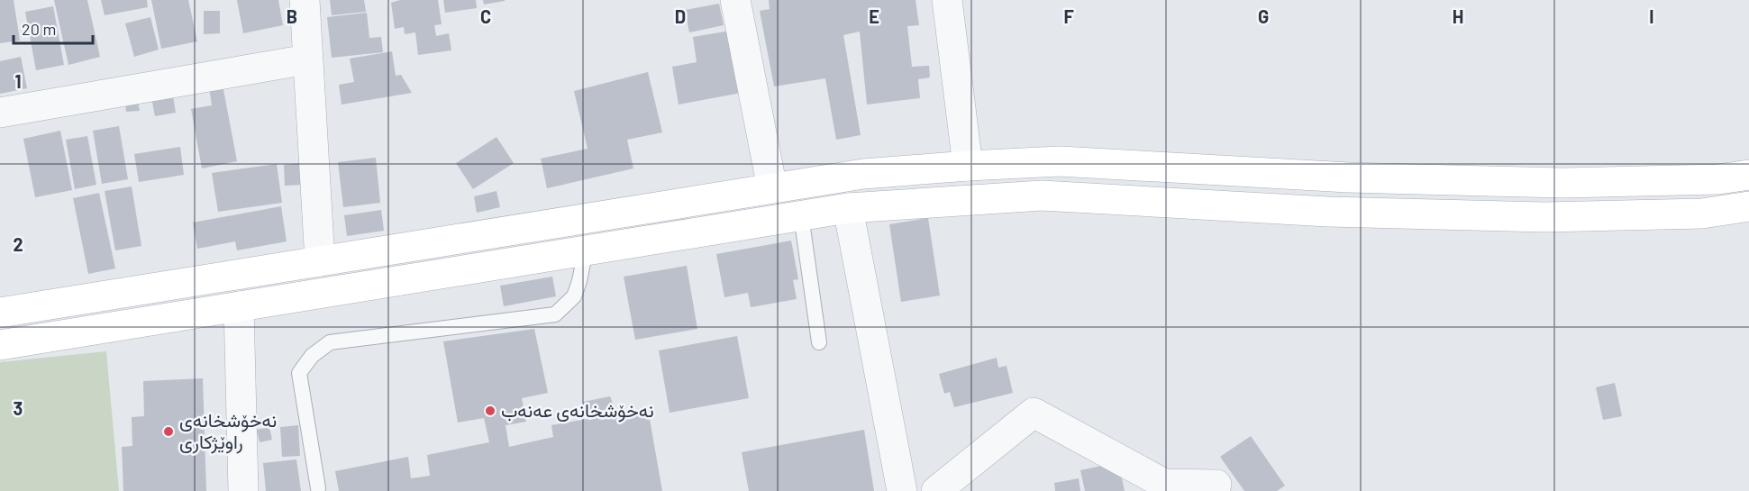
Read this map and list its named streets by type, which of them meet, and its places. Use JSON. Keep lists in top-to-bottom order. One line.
{"places":["نەخۆشخانەی عەنەب","نەخۆشخانەی راوێژکاری"],"scale_bar":"20 m","grid":{"columns":["B","C","D","E","F","G","H","I"],"rows":["1","2","3"]}}
